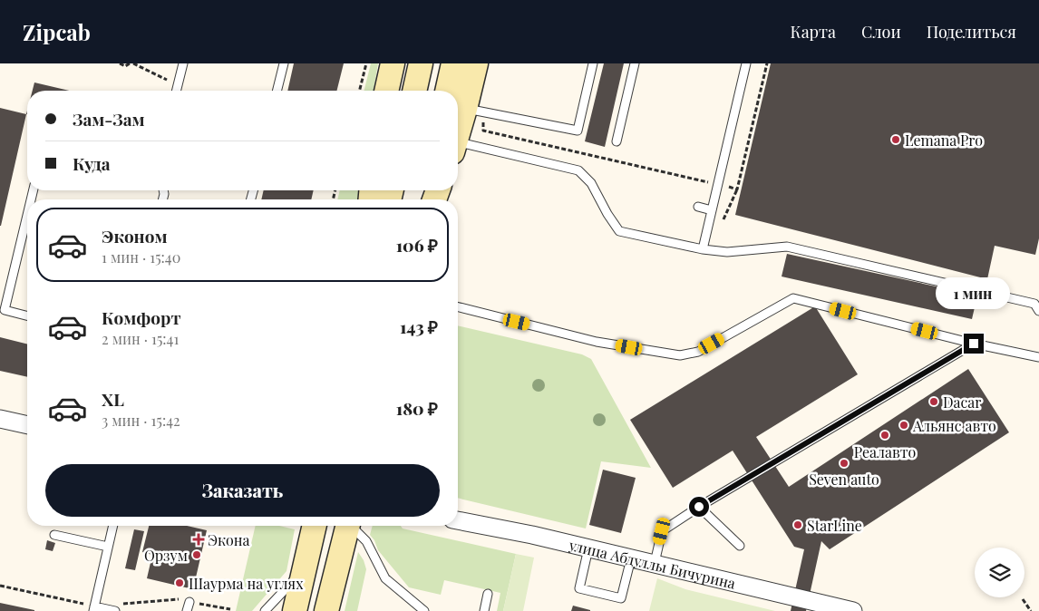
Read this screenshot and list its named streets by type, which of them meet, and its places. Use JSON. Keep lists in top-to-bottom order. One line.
{"streets":{"street":["улица Абдуллы Бичурина"]},"places":{"other":["Lemana Pro","Dacar","Альянс авто","Реалавто","Seven auto","StarLine","Орзум","Шаурма на углях"],"health":["Экона"]},"page":{"header":"Zipcab","nav":["Карта","Слои","Поделиться"],"banner":["Зам-Зам","Куда"],"list":[{"name":"Эконом","note":"1 мин · 15:40","value":"106 ₽"},{"name":"Комфорт","note":"2 мин · 15:41","value":"143 ₽"},{"name":"XL","note":"3 мин · 15:42","value":"180 ₽"}],"bubble":"1 мин","buttons":"Заказать"}}
